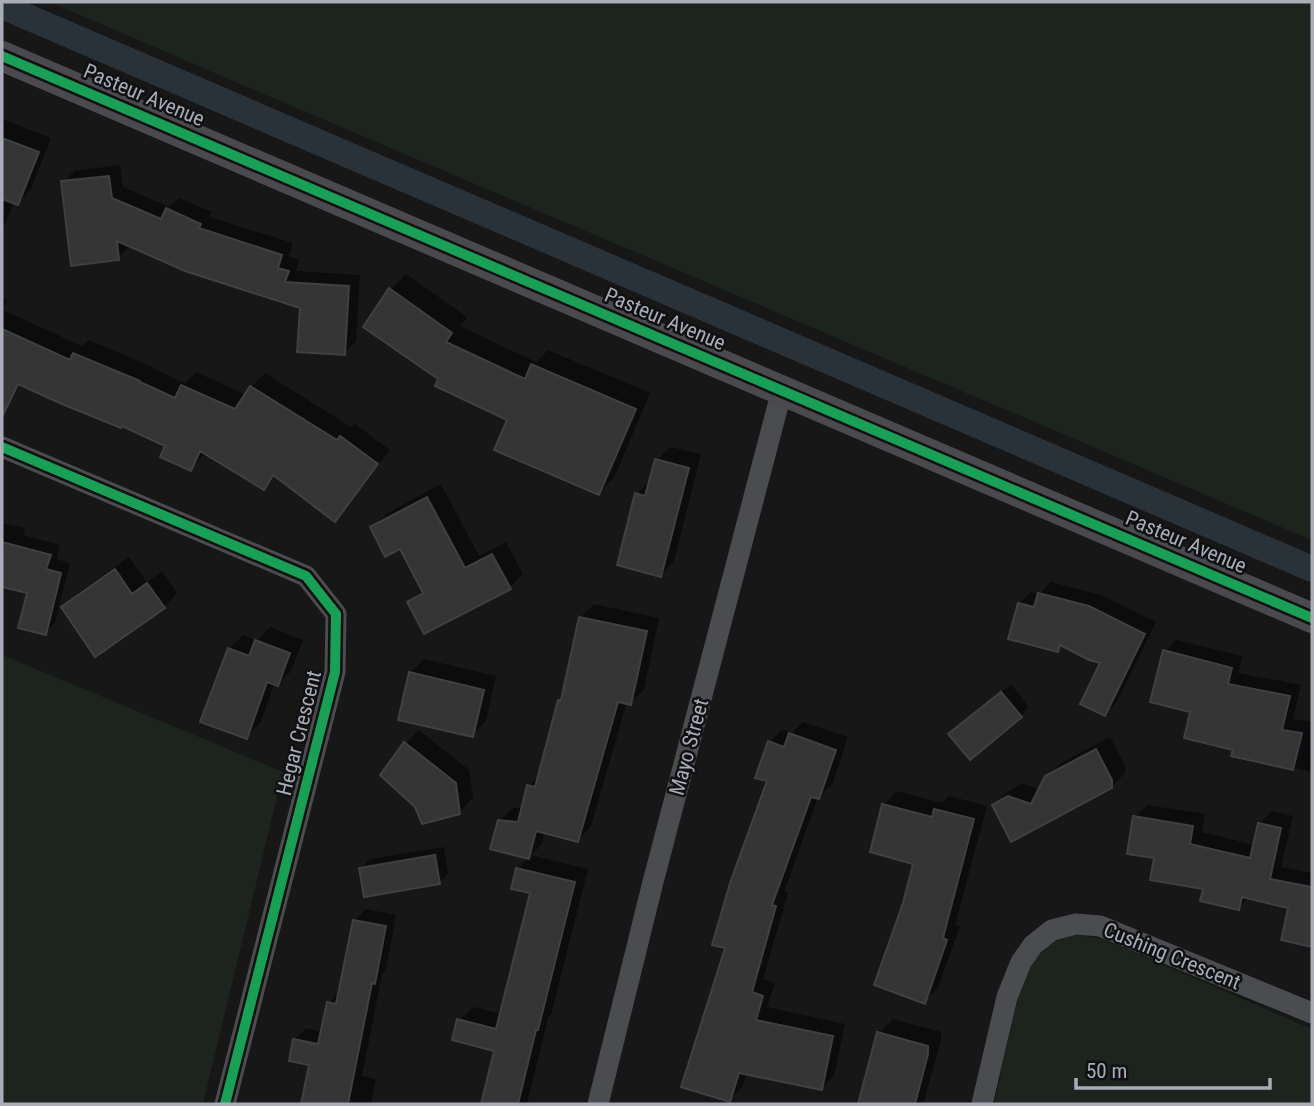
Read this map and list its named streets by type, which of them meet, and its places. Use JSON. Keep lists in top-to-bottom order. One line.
{"streets":{"street":["Pasteur Avenue","Hegar Crescent","Mayo Street","Cushing Crescent"]},"crossings":[["Pasteur Avenue","Mayo Street"]],"scale_bar":"50 m"}
